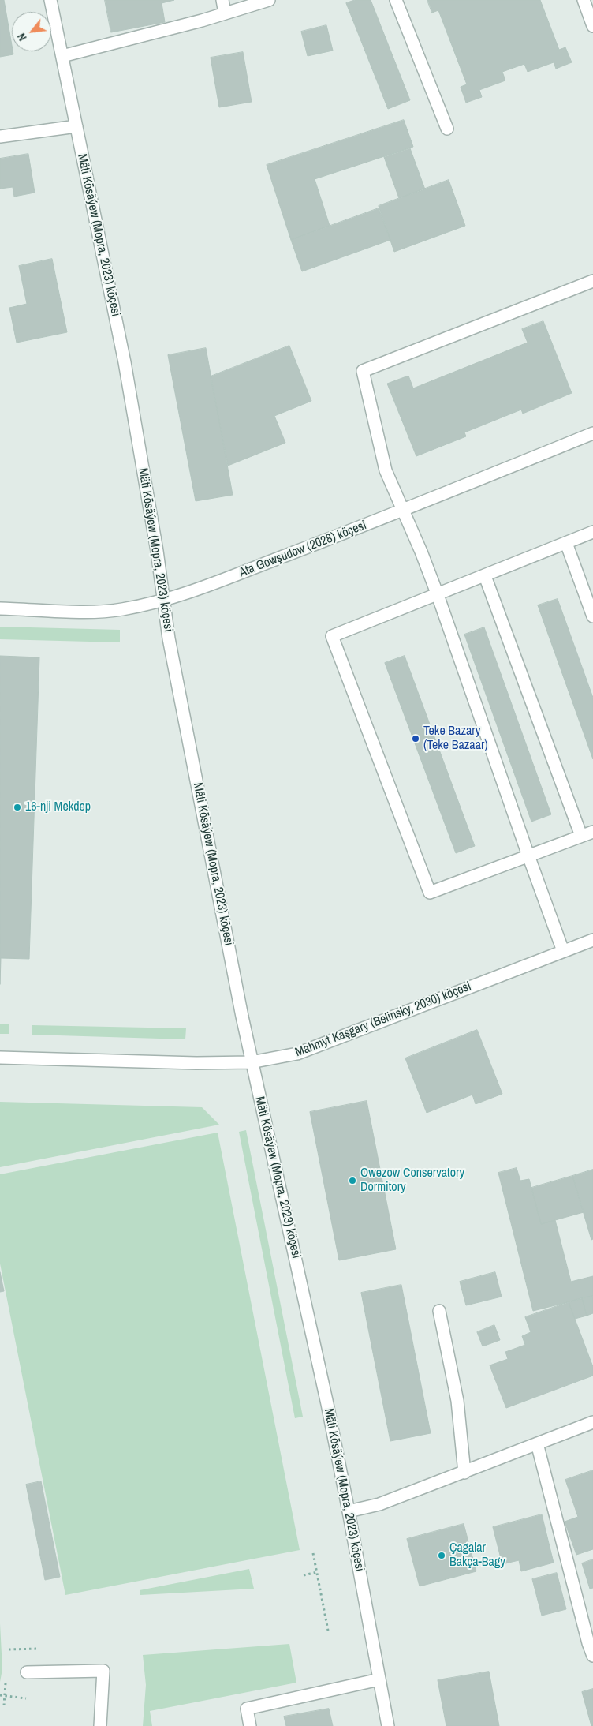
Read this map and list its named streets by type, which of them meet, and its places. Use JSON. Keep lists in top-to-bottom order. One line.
{"streets":{"street":["Mäti Kösäýew (Mopra, 2023) köçesi","Ata Gowşudow (2028) köçesi","Mahmyt Kaşgary (Belinsky, 2030) köçesi"]},"crossings":[["Mäti Kösäýew (Mopra, 2023) köçesi","Ata Gowşudow (2028) köçesi"],["Mäti Kösäýew (Mopra, 2023) köçesi","Mahmyt Kaşgary (Belinsky, 2030) köçesi"]],"places":["Teke Bazary (Teke Bazaar)","16-nji Mekdep","Owezow Conservatory Dormitory","Çagalar Bakça-Bagy"],"north":"bottom left"}
